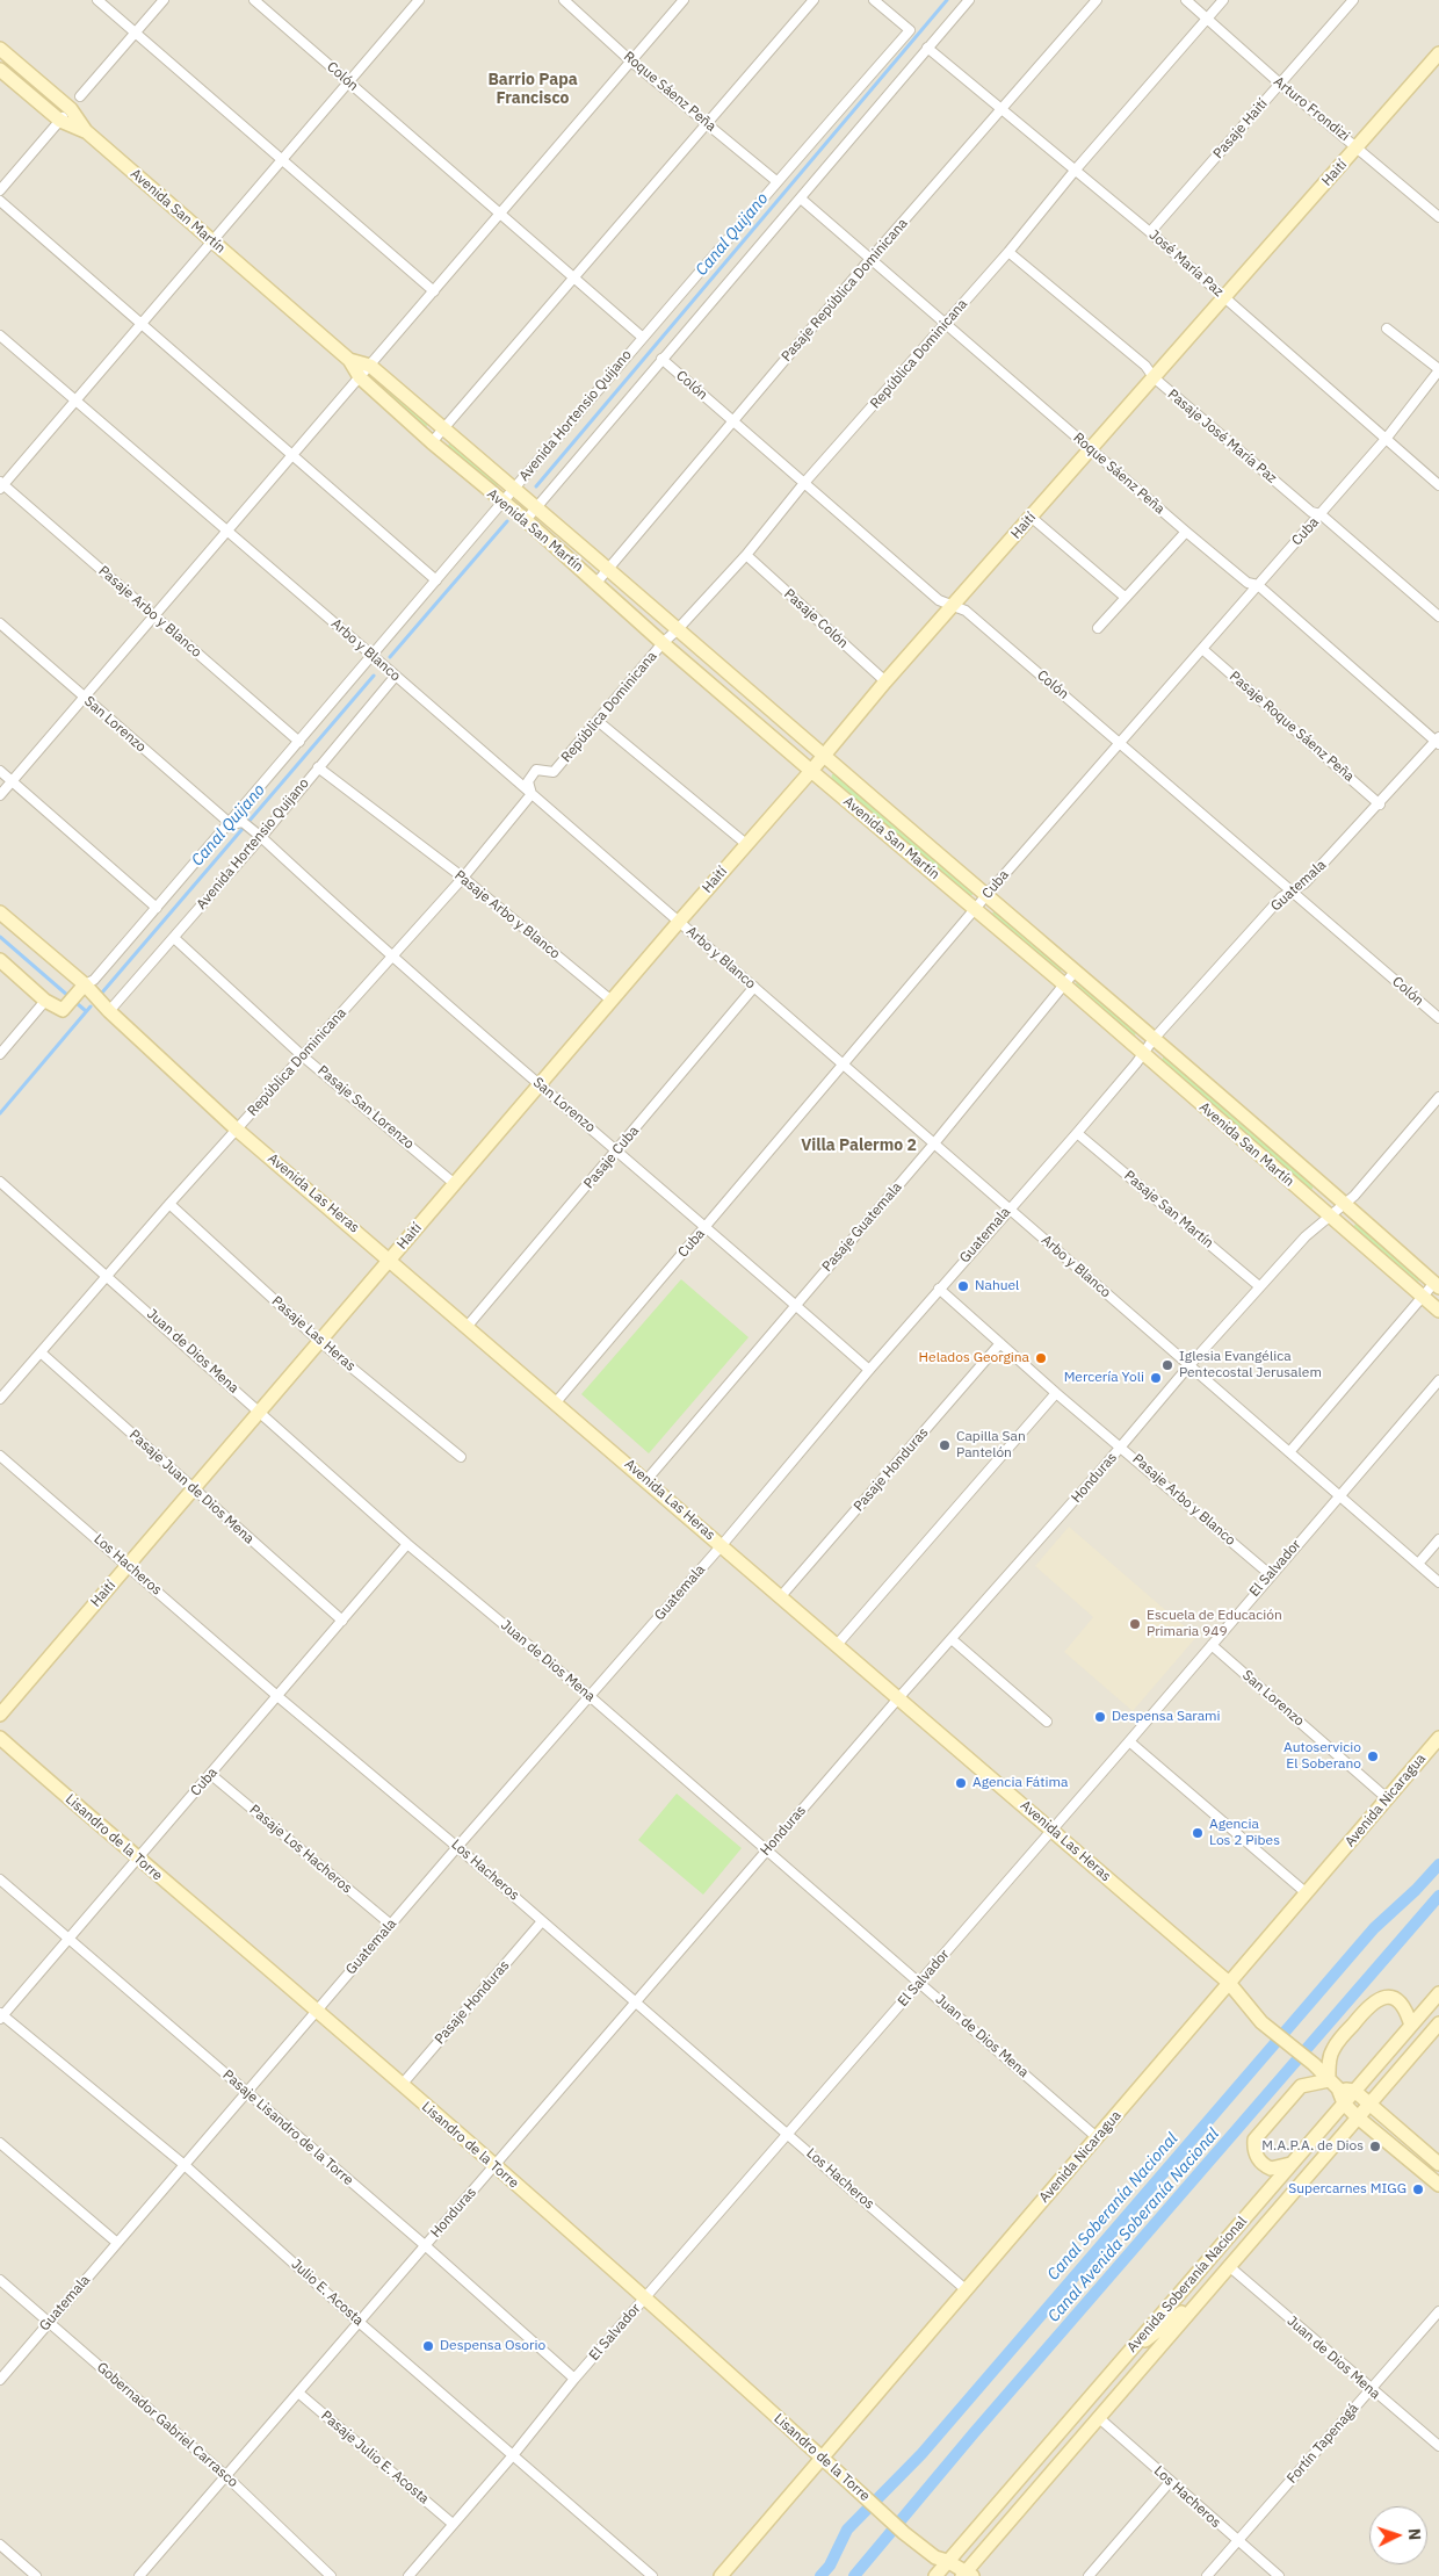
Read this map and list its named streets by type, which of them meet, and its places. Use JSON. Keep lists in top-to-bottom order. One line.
{"streets":{"main road":["Haití","Avenida San Martín","Avenida Las Heras","Avenida Nicaragua","Lisandro de la Torre","Avenida Soberanía Nacional"],"street":["Colón","Roque Sáenz Peña","Arturo Frondizi","Pasaje Haití","José María Paz","Pasaje República Dominicana","República Dominicana","Avenida Hortensio Quijano","Pasaje José María Paz","Cuba","Pasaje Arbo y Blanco","Pasaje Colón","Arbo y Blanco","San Lorenzo","Pasaje Roque Sáenz Peña","Guatemala","Pasaje San Lorenzo","Pasaje Cuba","Pasaje San Martín","Pasaje Guatemala","Pasaje Las Heras","Juan de Dios Mena","Pasaje Honduras","Honduras","Pasaje Juan de Dios Mena","Los Hacheros","El Salvador","Pasaje Los Hacheros","Pasaje Lisandro de la Torre","Julio E. Acosta","Gobernador Gabriel Carrasco","Fortín Tapenagá","Pasaje Julio E. Acosta"]},"crossings":[["Colón","Haití"],["Colón","Pasaje República Dominicana"],["Colón","República Dominicana"],["Colón","Avenida Hortensio Quijano"],["Colón","Cuba"],["Colón","Guatemala"],["Roque Sáenz Peña","Haití"],["Roque Sáenz Peña","Pasaje República Dominicana"],["Roque Sáenz Peña","República Dominicana"],["Roque Sáenz Peña","Avenida Hortensio Quijano"],["Roque Sáenz Peña","Cuba"],["Roque Sáenz Peña","Guatemala"],["Arturo Frondizi","Pasaje Haití"],["Arturo Frondizi","Haití"],["Arturo Frondizi","República Dominicana"],["Pasaje Haití","José María Paz"],["Haití","Avenida San Martín"],["Haití","José María Paz"],["Haití","Pasaje José María Paz"],["Haití","Pasaje Arbo y Blanco"],["Haití","Pasaje Colón"],["Haití","Arbo y Blanco"],["Haití","San Lorenzo"],["Haití","Pasaje San Lorenzo"],["Haití","Avenida Las Heras"],["Haití","Pasaje Las Heras"],["Haití","Juan de Dios Mena"],["Haití","Pasaje Juan de Dios Mena"],["Haití","Los Hacheros"],["Avenida San Martín","Pasaje República Dominicana"],["Avenida San Martín","República Dominicana"],["Avenida San Martín","Avenida Hortensio Quijano"],["Avenida San Martín","Cuba"],["Avenida San Martín","Guatemala"],["Avenida San Martín","Pasaje Guatemala"],["Avenida San Martín","Honduras"],["José María Paz","Pasaje República Dominicana"],["José María Paz","República Dominicana"],["José María Paz","Avenida Hortensio Quijano"],["José María Paz","Cuba"],["República Dominicana","Pasaje José María Paz"],["República Dominicana","Pasaje Arbo y Blanco"],["República Dominicana","Pasaje Colón"],["República Dominicana","Arbo y Blanco"],["República Dominicana","San Lorenzo"],["República Dominicana","Pasaje San Lorenzo"],["República Dominicana","Avenida Las Heras"],["República Dominicana","Pasaje Las Heras"],["República Dominicana","Juan de Dios Mena"],["República Dominicana","Pasaje Juan de Dios Mena"],["Avenida Hortensio Quijano","Pasaje Arbo y Blanco"],["Avenida Hortensio Quijano","Arbo y Blanco"],["Avenida Hortensio Quijano","San Lorenzo"],["Avenida Hortensio Quijano","Pasaje San Lorenzo"],["Avenida Hortensio Quijano","Avenida Las Heras"],["Pasaje José María Paz","Cuba"],["Cuba","Arbo y Blanco"],["Cuba","San Lorenzo"],["Cuba","Pasaje Roque Sáenz Peña"],["Cuba","Avenida Las Heras"],["Cuba","Juan de Dios Mena"],["Cuba","Pasaje Juan de Dios Mena"],["Cuba","Los Hacheros"],["Cuba","Lisandro de la Torre"],["Cuba","Pasaje Los Hacheros"],["Cuba","Pasaje Lisandro de la Torre"],["Cuba","Julio E. Acosta"],["Pasaje Arbo y Blanco","Guatemala"],["Pasaje Arbo y Blanco","Pasaje Honduras"],["Pasaje Arbo y Blanco","Honduras"],["Pasaje Arbo y Blanco","El Salvador"],["Arbo y Blanco","Guatemala"],["Arbo y Blanco","Pasaje Cuba"],["Arbo y Blanco","Pasaje Guatemala"],["Arbo y Blanco","Honduras"],["Arbo y Blanco","El Salvador"],["San Lorenzo","Guatemala"],["San Lorenzo","Pasaje Cuba"],["San Lorenzo","Pasaje Guatemala"],["San Lorenzo","El Salvador"],["San Lorenzo","Avenida Nicaragua"],["Pasaje Roque Sáenz Peña","Guatemala"],["Guatemala","Avenida Las Heras"],["Guatemala","Pasaje San Martín"],["Guatemala","Juan de Dios Mena"],["Guatemala","Los Hacheros"],["Guatemala","Lisandro de la Torre"],["Guatemala","Pasaje Los Hacheros"],["Guatemala","Pasaje Lisandro de la Torre"],["Guatemala","Julio E. Acosta"],["Guatemala","Gobernador Gabriel Carrasco"],["Pasaje Cuba","Avenida Las Heras"],["Avenida Las Heras","Pasaje Guatemala"],["Avenida Las Heras","Pasaje Honduras"],["Avenida Las Heras","Honduras"],["Avenida Las Heras","El Salvador"],["Avenida Las Heras","Avenida Nicaragua"],["Avenida Las Heras","Avenida Soberanía Nacional"],["Pasaje San Martín","Honduras"],["Juan de Dios Mena","Honduras"],["Juan de Dios Mena","El Salvador"],["Juan de Dios Mena","Avenida Nicaragua"],["Juan de Dios Mena","Avenida Soberanía Nacional"],["Juan de Dios Mena","Fortín Tapenagá"],["Pasaje Honduras","Los Hacheros"],["Pasaje Honduras","Lisandro de la Torre"],["Honduras","Los Hacheros"],["Honduras","Lisandro de la Torre"],["Honduras","Pasaje Lisandro de la Torre"],["Honduras","Julio E. Acosta"],["Honduras","Gobernador Gabriel Carrasco"],["Honduras","Pasaje Julio E. Acosta"],["Los Hacheros","El Salvador"],["Los Hacheros","Avenida Nicaragua"],["Los Hacheros","Avenida Soberanía Nacional"],["Los Hacheros","Fortín Tapenagá"],["El Salvador","Lisandro de la Torre"],["El Salvador","Pasaje Lisandro de la Torre"],["El Salvador","Julio E. Acosta"],["El Salvador","Pasaje Julio E. Acosta"],["Avenida Nicaragua","Lisandro de la Torre"],["Lisandro de la Torre","Avenida Soberanía Nacional"]],"districts":["Barrio Papa Francisco","Villa Palermo 2"],"water":["Canal Quijano","Canal Soberanía Nacional","Canal Avenida Soberanía Nacional"],"places":["Nahuel","Helados Georgina","Iglesia Evangélica Pentecostal Jerusalem","Mercería Yoli","Capilla San Pantelón","Escuela de Educación Primaria 949","Despensa Sarami","Autoservicio El Soberano","Agencia Fátima","Agencia Los 2 Pibes","M.A.P.A. de Dios","Supercarnes MIGG","Despensa Osorio"],"north":"right"}
